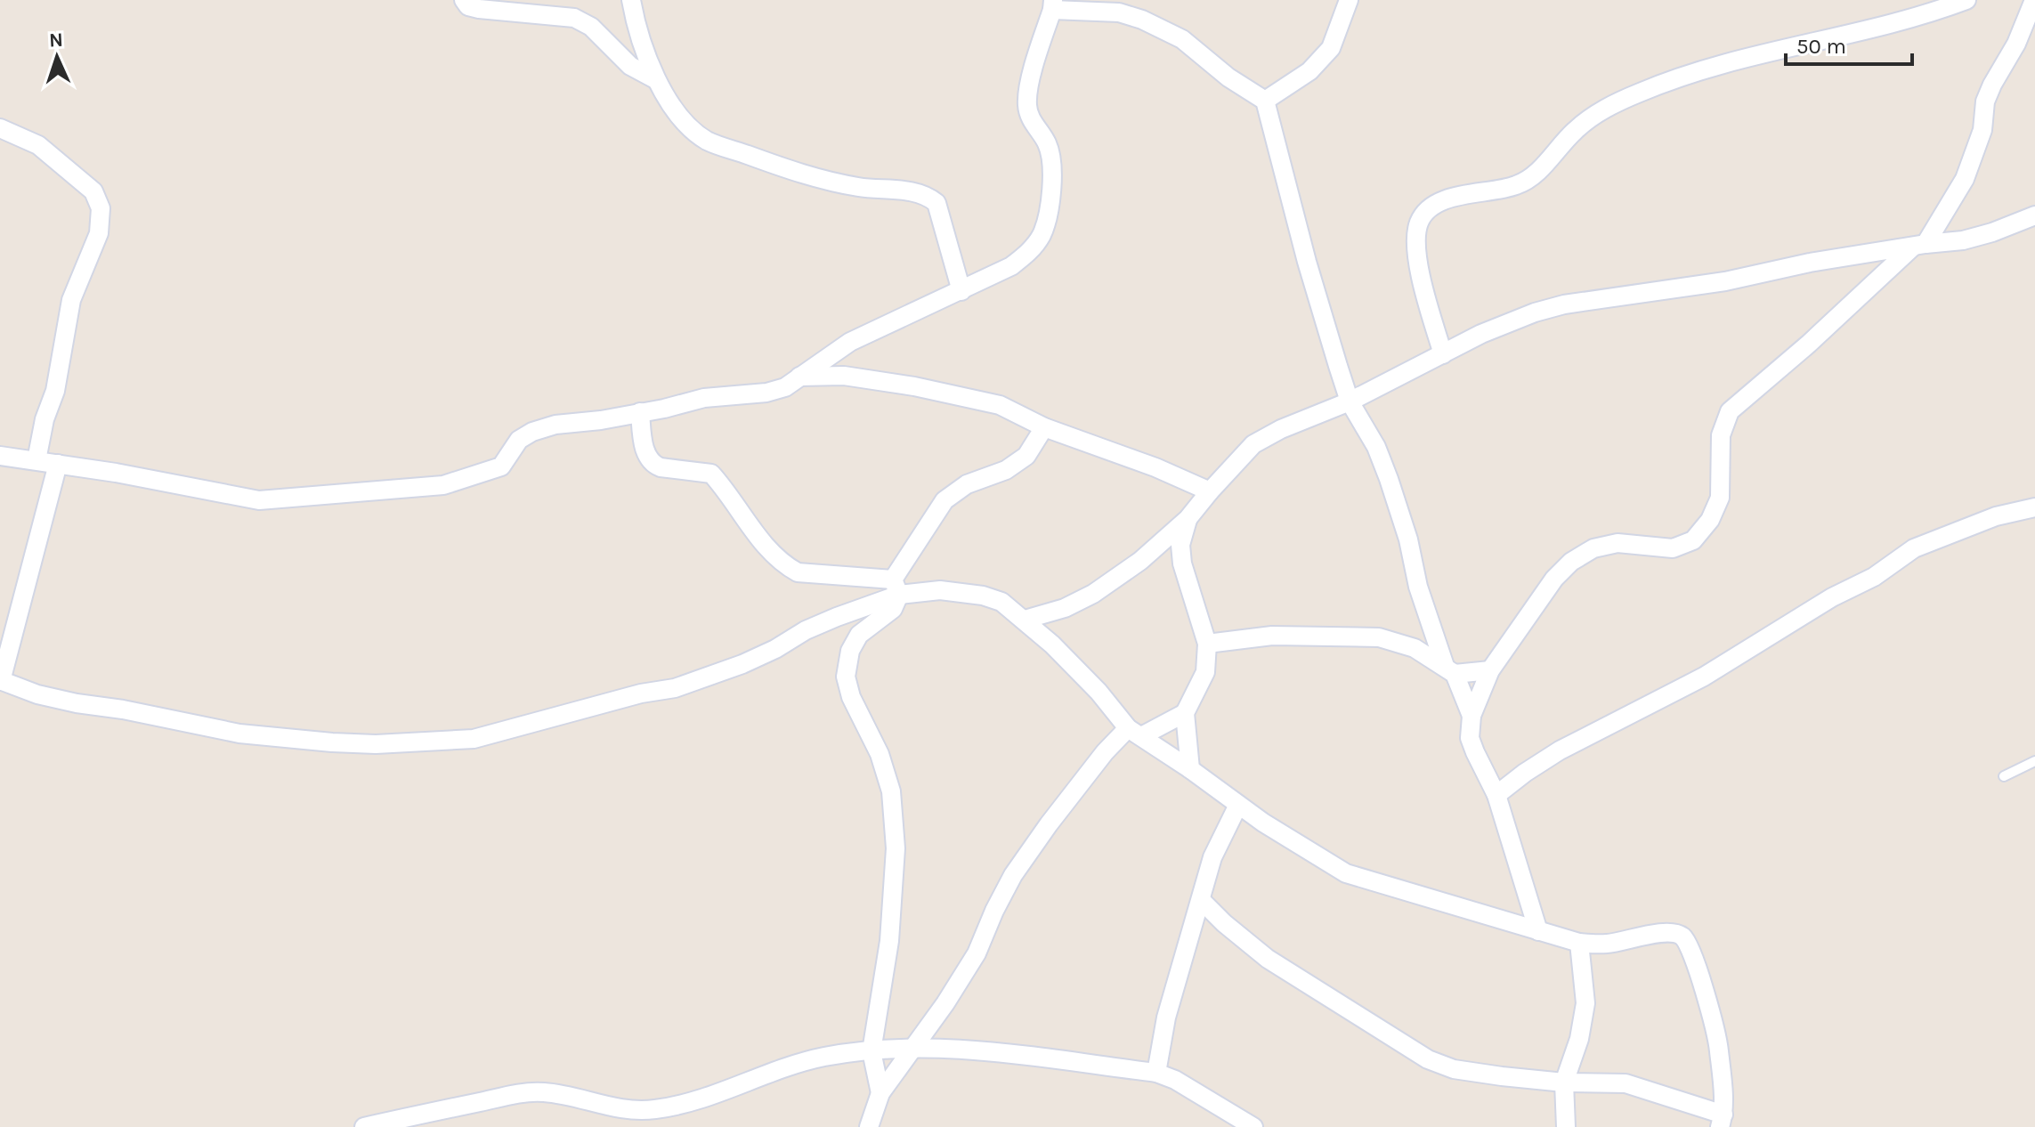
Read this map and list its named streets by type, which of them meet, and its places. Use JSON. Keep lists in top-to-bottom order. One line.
{"scale_bar":"50 m","north":"top"}
